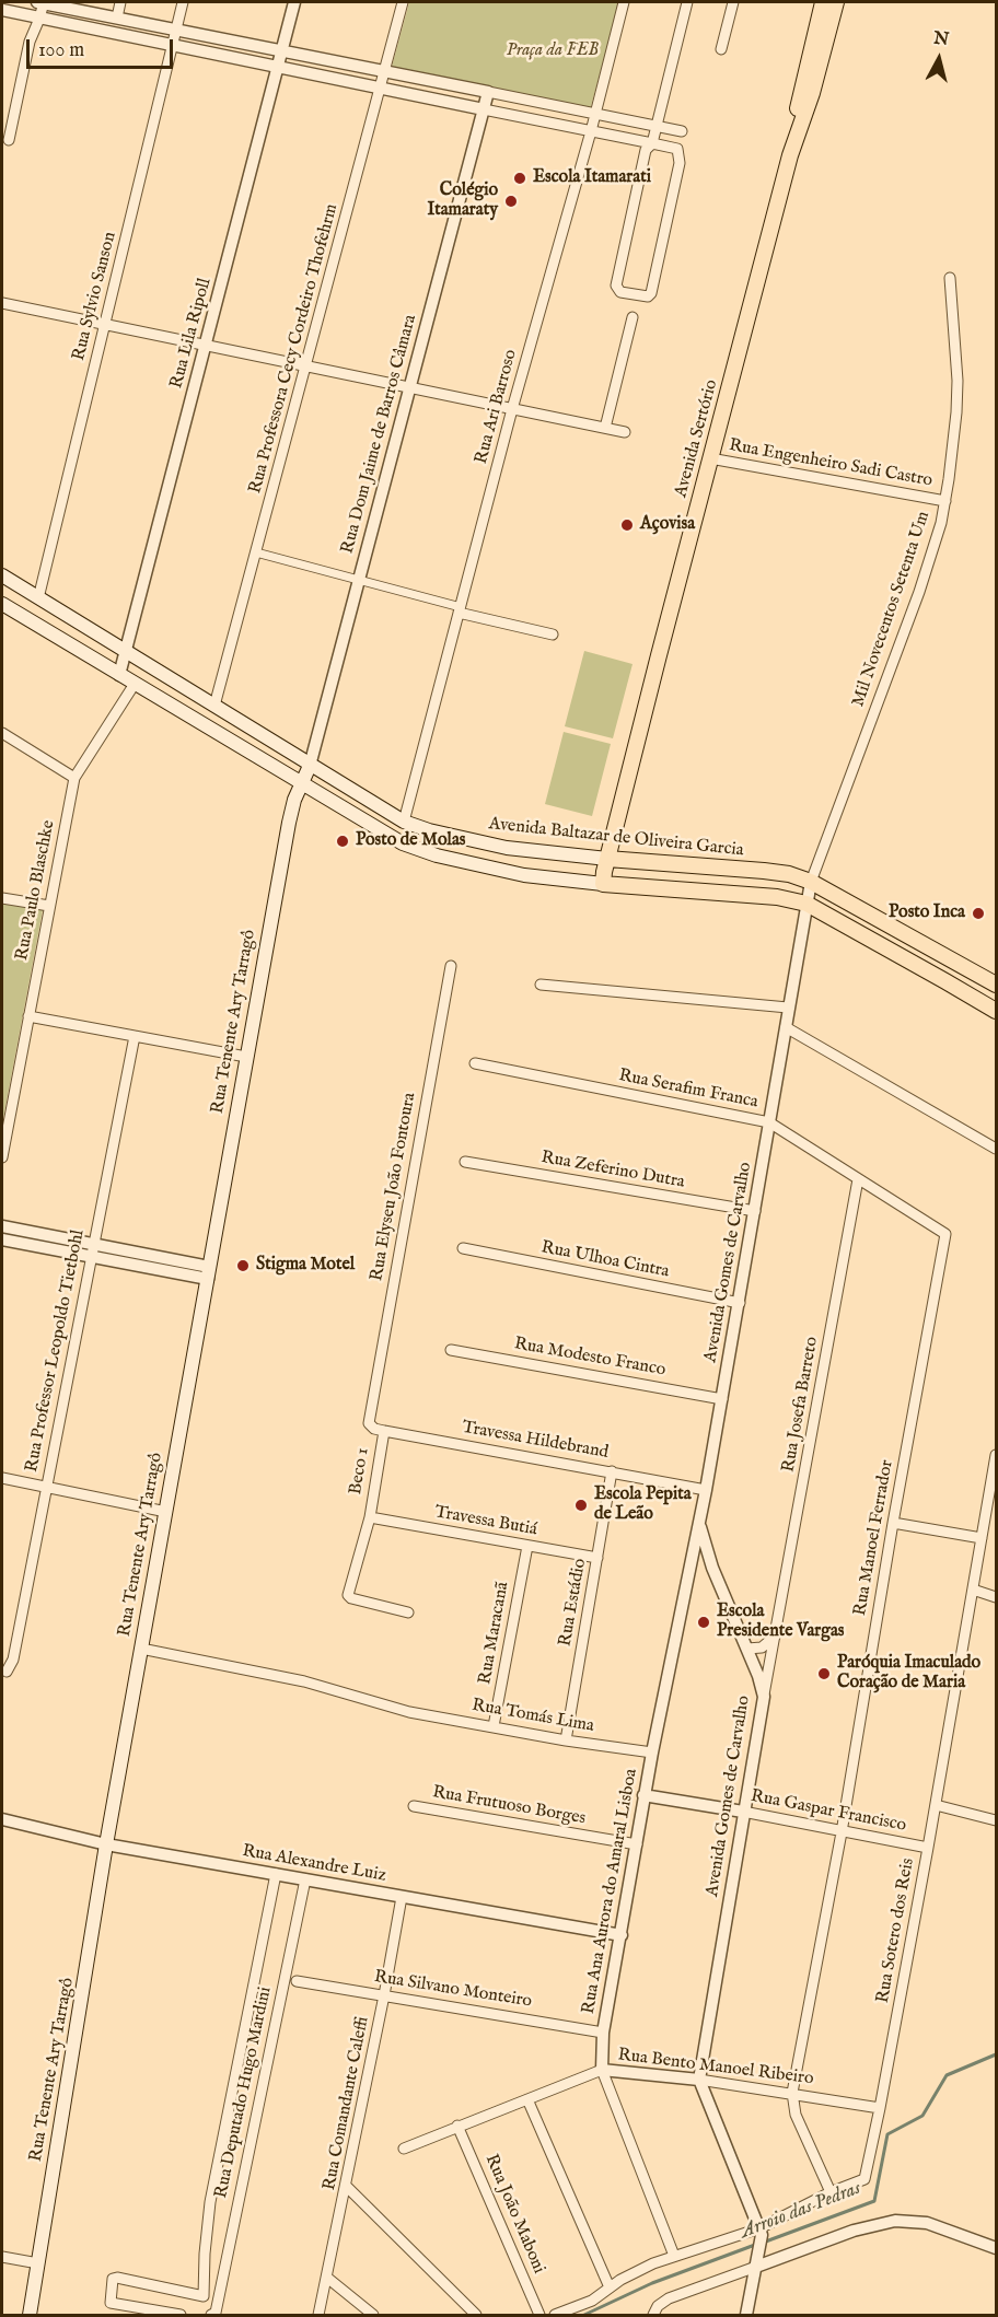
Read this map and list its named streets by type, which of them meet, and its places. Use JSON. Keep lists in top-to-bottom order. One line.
{"streets":{"main road":["Rua Dom Jaime de Barros Câmara","Avenida Sertório","Avenida Baltazar de Oliveira Garcia","Rua Tenente Ary Tarragô"],"street":["Rua Sylvio Sanson","Rua Lila Ripoll","Rua Professora Cecy Cordeiro Thofehrm","Rua Ari Barroso","Rua Engenheiro Sadi Castro","Mil Novecentos Setenta Um","Rua Paulo Blaschke","Rua Serafim Franca","Rua Zeferino Dutra","Rua Elyseu João Fontoura","Rua Ulhoa Cintra","Avenida Gomes de Carvalho","Rua Professor Leopoldo Tietbohl","Rua Modesto Franco","Rua Josefa Barreto","Travessa Hildebrand","Beco 1","Travessa Butiá","Rua Manoel Ferrador","Rua Estádio","Rua Maracanã","Rua Tomás Lima","Rua Frutuoso Borges","Rua Gaspar Francisco","Rua Alexandre Luiz","Rua Ana Aurora do Amaral Lisboa","Rua Sotero dos Reis","Rua Silvano Monteiro","Rua Bento Manoel Ribeiro","Rua Deputado Hugo Mardini","Rua Comandante Caleffi","Rua João Maboni"]},"crossings":[["Rua Sylvio Sanson","Avenida Baltazar de Oliveira Garcia"],["Rua Lila Ripoll","Avenida Baltazar de Oliveira Garcia"],["Rua Professora Cecy Cordeiro Thofehrm","Avenida Baltazar de Oliveira Garcia"],["Rua Ari Barroso","Avenida Baltazar de Oliveira Garcia"],["Rua Dom Jaime de Barros Câmara","Avenida Baltazar de Oliveira Garcia"],["Rua Dom Jaime de Barros Câmara","Rua Tenente Ary Tarragô"],["Avenida Sertório","Rua Engenheiro Sadi Castro"],["Avenida Sertório","Avenida Baltazar de Oliveira Garcia"],["Rua Engenheiro Sadi Castro","Mil Novecentos Setenta Um"],["Mil Novecentos Setenta Um","Avenida Baltazar de Oliveira Garcia"],["Rua Tenente Ary Tarragô","Rua Tomás Lima"],["Rua Tenente Ary Tarragô","Rua Alexandre Luiz"],["Rua Serafim Franca","Avenida Gomes de Carvalho"],["Rua Serafim Franca","Rua Josefa Barreto"],["Rua Serafim Franca","Rua Manoel Ferrador"],["Rua Zeferino Dutra","Avenida Gomes de Carvalho"],["Rua Elyseu João Fontoura","Travessa Hildebrand"],["Rua Elyseu João Fontoura","Beco 1"],["Rua Ulhoa Cintra","Avenida Gomes de Carvalho"],["Avenida Gomes de Carvalho","Rua Modesto Franco"],["Avenida Gomes de Carvalho","Rua Josefa Barreto"],["Avenida Gomes de Carvalho","Travessa Hildebrand"],["Avenida Gomes de Carvalho","Rua Gaspar Francisco"],["Avenida Gomes de Carvalho","Rua Ana Aurora do Amaral Lisboa"],["Avenida Gomes de Carvalho","Rua Bento Manoel Ribeiro"],["Travessa Hildebrand","Beco 1"],["Travessa Hildebrand","Rua Estádio"],["Beco 1","Travessa Butiá"],["Travessa Butiá","Rua Estádio"],["Travessa Butiá","Rua Maracanã"],["Rua Manoel Ferrador","Rua Gaspar Francisco"],["Rua Manoel Ferrador","Rua Sotero dos Reis"],["Rua Manoel Ferrador","Rua Bento Manoel Ribeiro"],["Rua Estádio","Rua Tomás Lima"],["Rua Maracanã","Rua Tomás Lima"],["Rua Tomás Lima","Rua Ana Aurora do Amaral Lisboa"],["Rua Frutuoso Borges","Rua Ana Aurora do Amaral Lisboa"],["Rua Gaspar Francisco","Rua Ana Aurora do Amaral Lisboa"],["Rua Gaspar Francisco","Rua Sotero dos Reis"],["Rua Alexandre Luiz","Rua Ana Aurora do Amaral Lisboa"],["Rua Alexandre Luiz","Rua Deputado Hugo Mardini"],["Rua Alexandre Luiz","Rua Comandante Caleffi"],["Rua Ana Aurora do Amaral Lisboa","Rua Silvano Monteiro"],["Rua Ana Aurora do Amaral Lisboa","Rua Bento Manoel Ribeiro"],["Rua Sotero dos Reis","Rua Bento Manoel Ribeiro"],["Rua Silvano Monteiro","Rua Comandante Caleffi"],["Rua Bento Manoel Ribeiro","Rua João Maboni"]],"water":["Arroio das Pedras"],"parks":["Praça da FEB"],"places":["Escola Itamarati","Colégio Itamaraty","Açovisa","Posto de Molas","Posto Inca","Stigma Motel","Escola Pepita de Leão","Escola Presidente Vargas","Paróquia Imaculado Coração de Maria"],"scale_bar":"100 m","north":"top"}
